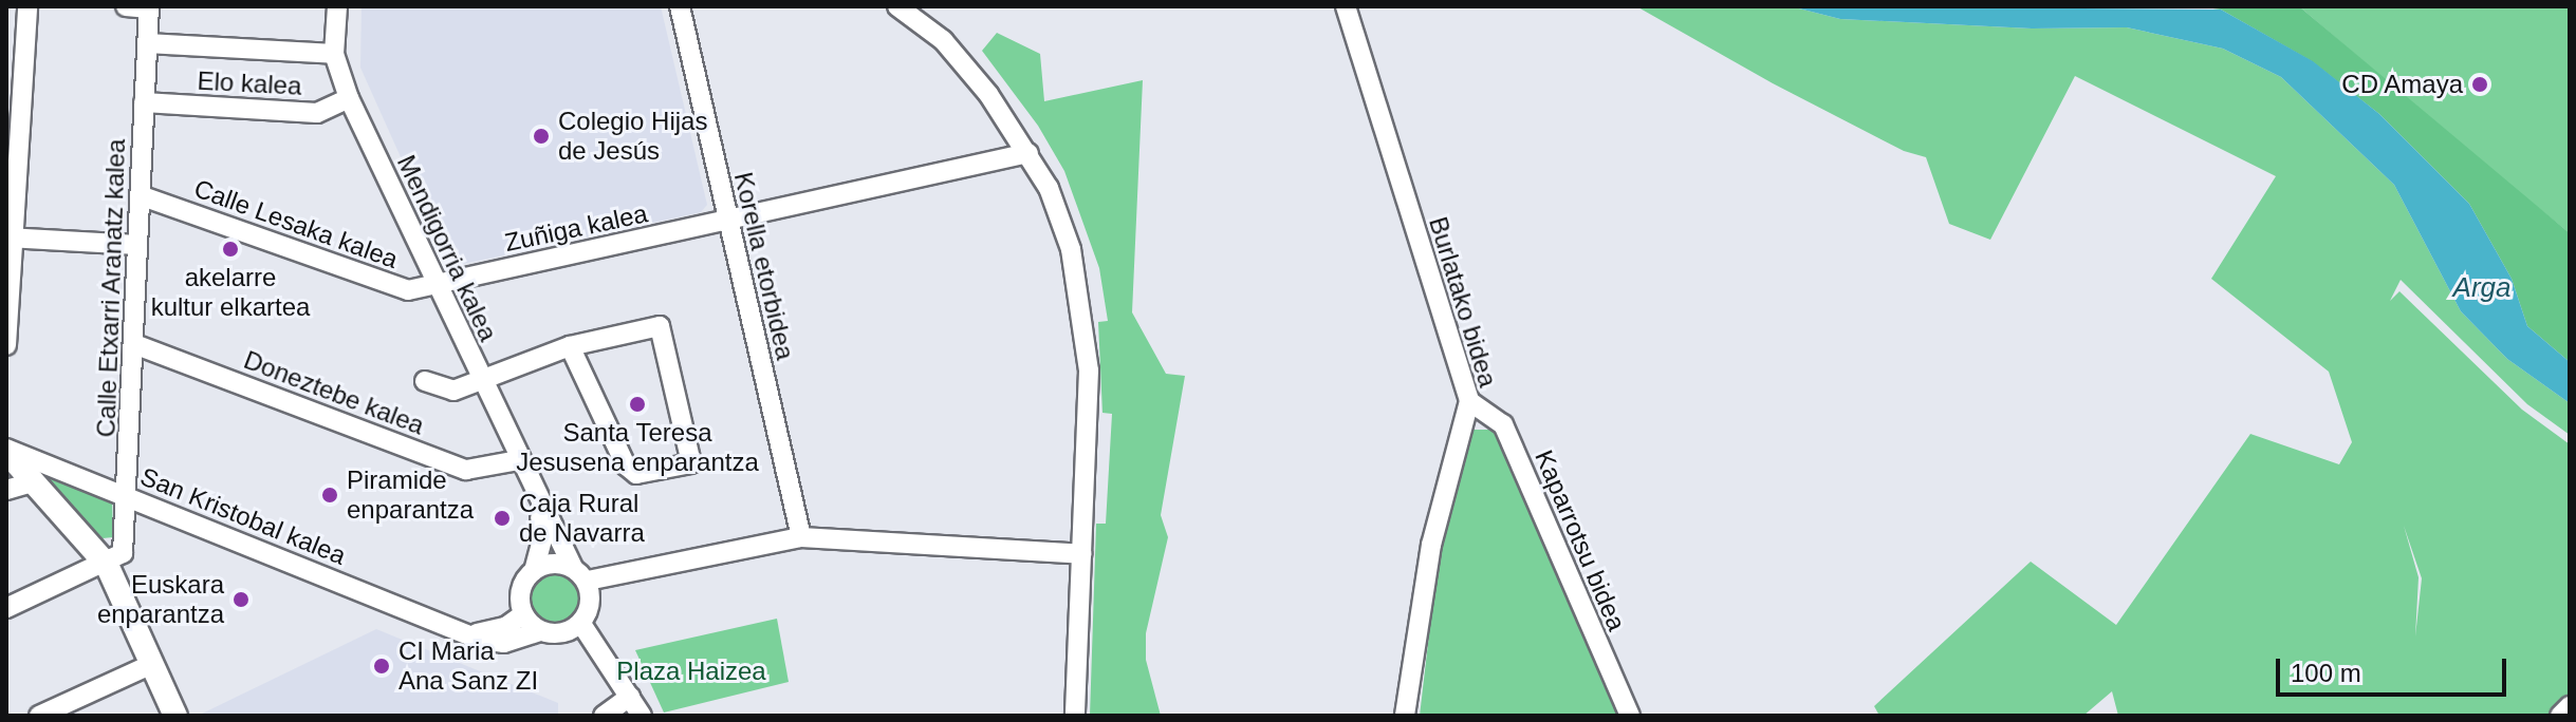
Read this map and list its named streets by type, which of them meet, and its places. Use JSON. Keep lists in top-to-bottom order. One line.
{"streets":{"street":["Elo kalea","Calle Lesaka kalea","Zuñiga kalea","Mendigorria kalea","Korella etorbidea","Calle Etxarri Aranatz kalea","Burlatako bidea","Doneztebe kalea","San Kristobal kalea","Kaparrotsu bidea"]},"crossings":[["Elo kalea","Mendigorria kalea"],["Elo kalea","Calle Etxarri Aranatz kalea"],["Calle Lesaka kalea","Zuñiga kalea"],["Calle Lesaka kalea","Mendigorria kalea"],["Calle Lesaka kalea","Calle Etxarri Aranatz kalea"],["Zuñiga kalea","Mendigorria kalea"],["Zuñiga kalea","Korella etorbidea"],["Mendigorria kalea","Doneztebe kalea"],["Mendigorria kalea","San Kristobal kalea"],["Calle Etxarri Aranatz kalea","Doneztebe kalea"],["Calle Etxarri Aranatz kalea","San Kristobal kalea"],["Burlatako bidea","Kaparrotsu bidea"]],"water":["Arga"],"parks":["Plaza Haizea"],"places":["CD Amaya","Colegio Hijas de Jesús","akelarre kultur elkartea","Santa Teresa Jesusena enparantza","Piramide enparantza","Caja Rural de Navarra","Euskara enparantza","CI Maria Ana Sanz ZI"],"scale_bar":"100 m"}
